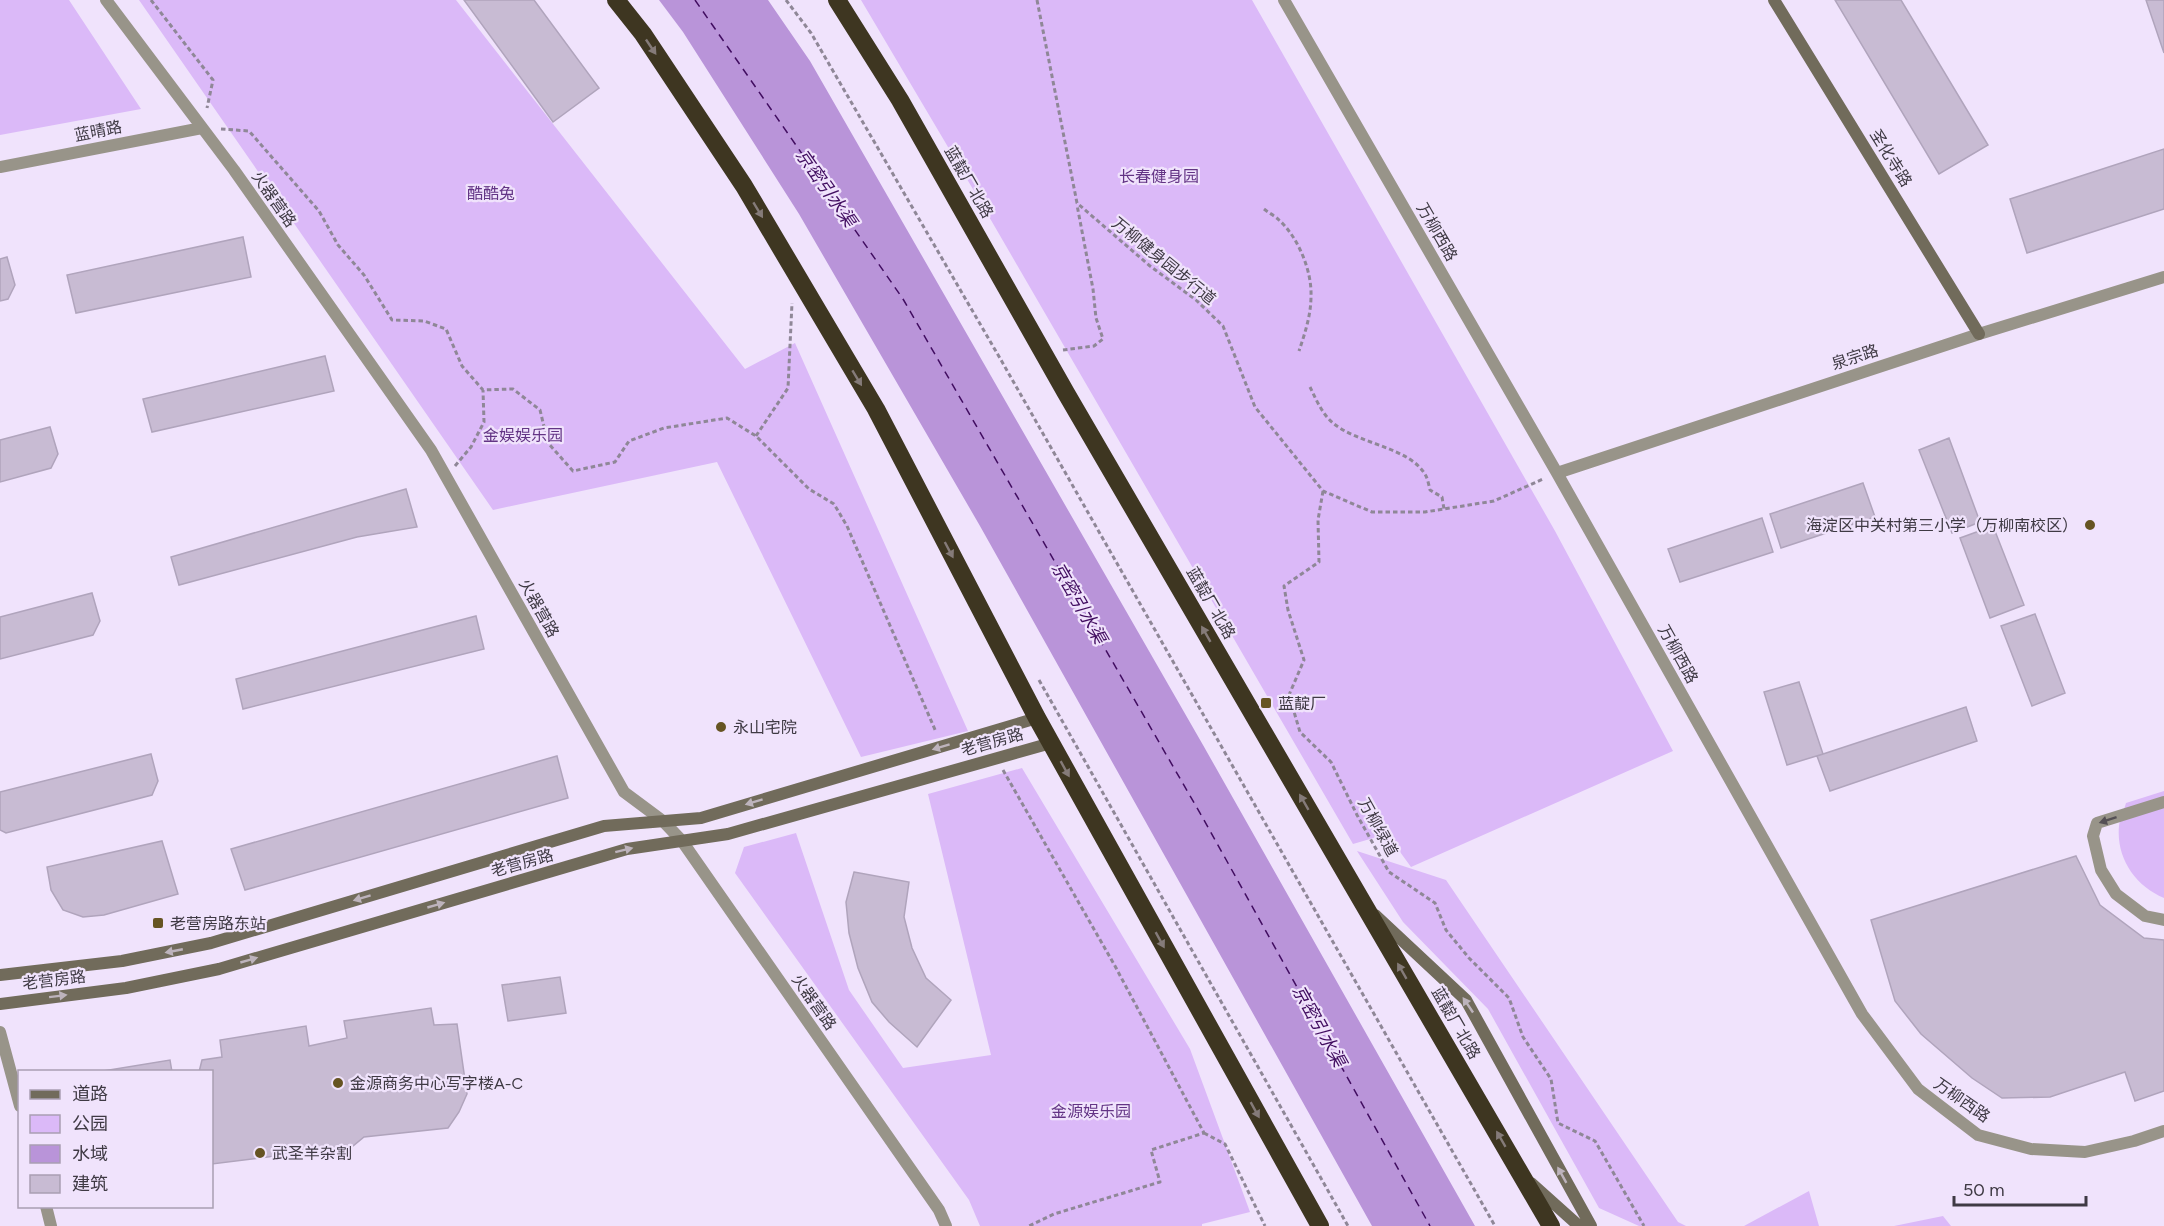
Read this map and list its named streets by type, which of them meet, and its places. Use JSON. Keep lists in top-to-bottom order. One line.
{"streets":{"highway":["蓝靛厂北路"],"street":["蓝晴路","圣化寺路","火器营路","万柳西路","泉宗路","老营房路"],"path":["万柳健身园步行道","万柳绿道"]},"crossings":[["蓝晴路","火器营路"],["圣化寺路","泉宗路"],["火器营路","老营房路"],["万柳西路","万柳健身园步行道"],["万柳西路","泉宗路"],["万柳健身园步行道","泉宗路"],["万柳健身园步行道","万柳绿道"]],"one_way":["蓝靛厂北路"],"water":["京密引水渠"],"parks":["长春健身园","酷酷兔","金娱娱乐园","金源娱乐园"],"places":{"other":["海淀区中关村第三小学（万柳南校区）","永山宅院","金源商务中心写字楼A-C","武圣羊杂割"],"transit":["蓝靛厂","老营房路东站"]},"legend":["道路","公园","水域","建筑"],"scale_bar":"50 m"}
